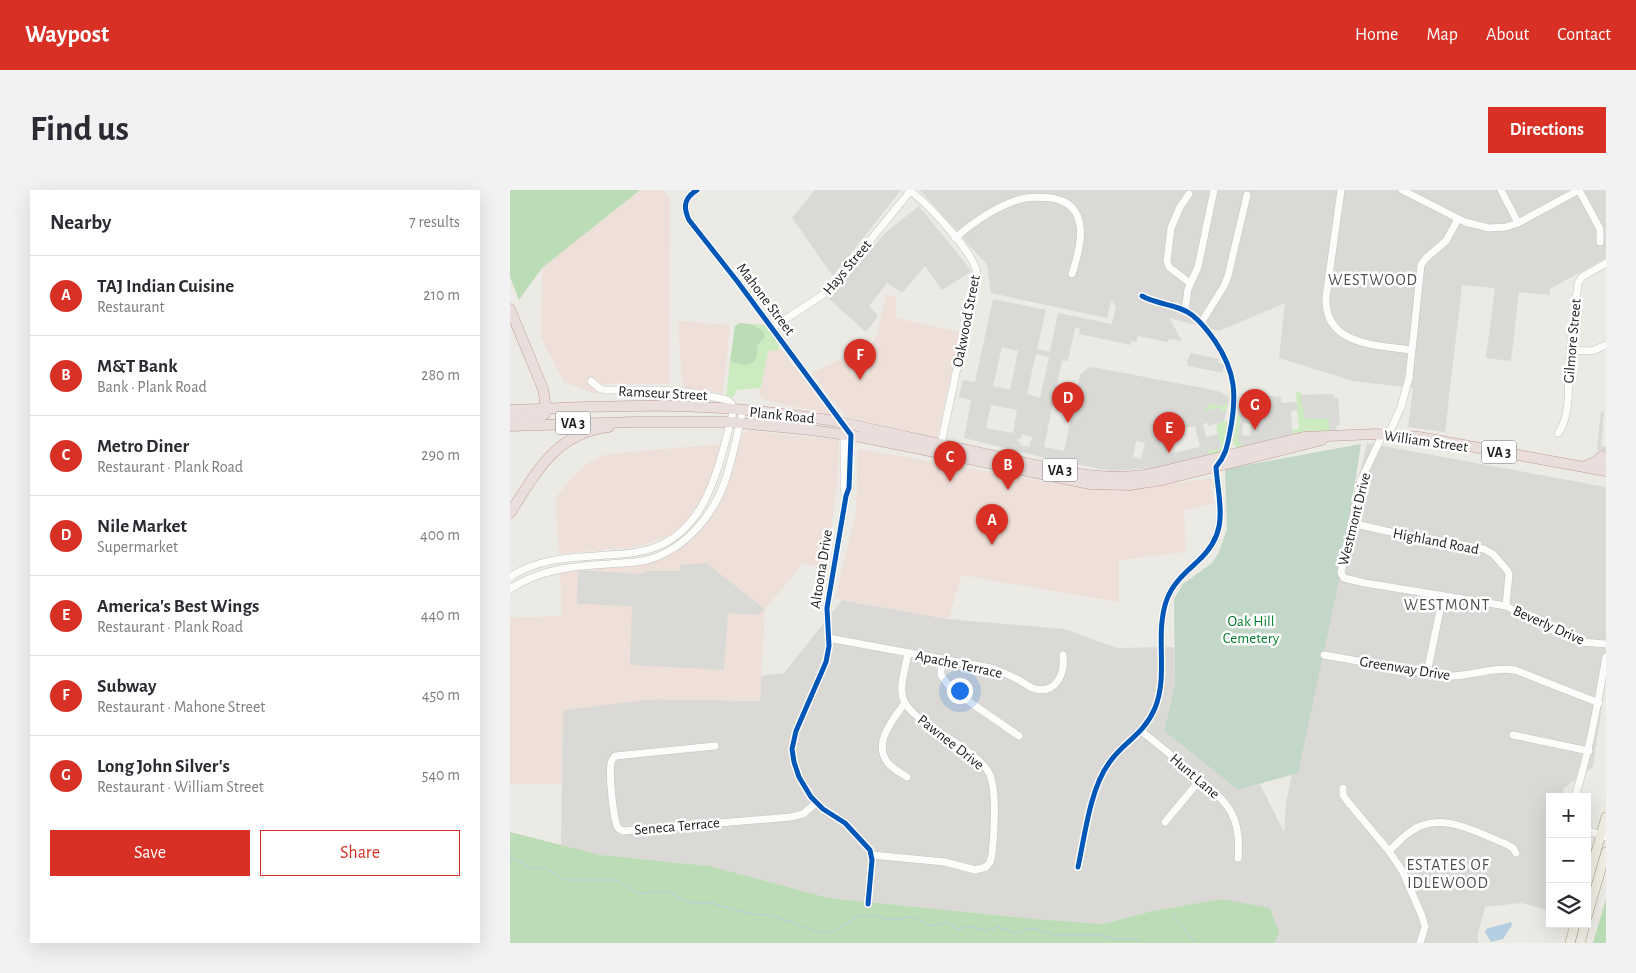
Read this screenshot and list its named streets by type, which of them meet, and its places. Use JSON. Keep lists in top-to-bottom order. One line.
{"streets":{"highway":["Plank Road","VA 3","William Street"],"street":["Hays Street","Mahone Street","Oakwood Street","Gilmore Street","Ramseur Street","Westmont Drive","Highland Road","Altoona Drive","Beverly Drive","Apache Terrace","Greenway Drive","Pawnee Drive","Hunt Lane","Seneca Terrace"]},"crossings":[["Hays Street","Mahone Street"],["Hays Street","Oakwood Street"],["Mahone Street","Plank Road"],["Oakwood Street","Plank Road"],["Ramseur Street","Plank Road"],["Plank Road","William Street"],["Plank Road","Altoona Drive"],["William Street","Westmont Drive"],["Westmont Drive","Highland Road"],["Westmont Drive","Beverly Drive"],["Highland Road","Beverly Drive"],["Altoona Drive","Apache Terrace"],["Altoona Drive","Pawnee Drive"],["Altoona Drive","Seneca Terrace"],["Apache Terrace","Pawnee Drive"]],"districts":["WESTWOOD","WESTMONT","ESTATES OF IDLEWOOD"],"parks":["Oak Hill Cemetery"],"page":{"header":"Waypost","nav":["Home","Map","About","Contact"],"buttons":["Directions",["Save","Share"]],"title":"Find us","heading":["Nearby","7 results"],"list":[{"mark":"A","name":"TAJ Indian Cuisine","note":"Restaurant","value":"210 m"},{"mark":"B","name":"M&T Bank","note":"Bank · Plank Road","value":"280 m"},{"mark":"C","name":"Metro Diner","note":"Restaurant · Plank Road","value":"290 m"},{"mark":"D","name":"Nile Market","note":"Supermarket","value":"400 m"},{"mark":"E","name":"America's Best Wings","note":"Restaurant · Plank Road","value":"440 m"},{"mark":"F","name":"Subway","note":"Restaurant · Mahone Street","value":"450 m"},{"mark":"G","name":"Long John Silver's","note":"Restaurant · William Street","value":"540 m"}],"pins":["F","D","G","E","C","B","A"],"map_buttons":["+","−"]}}
